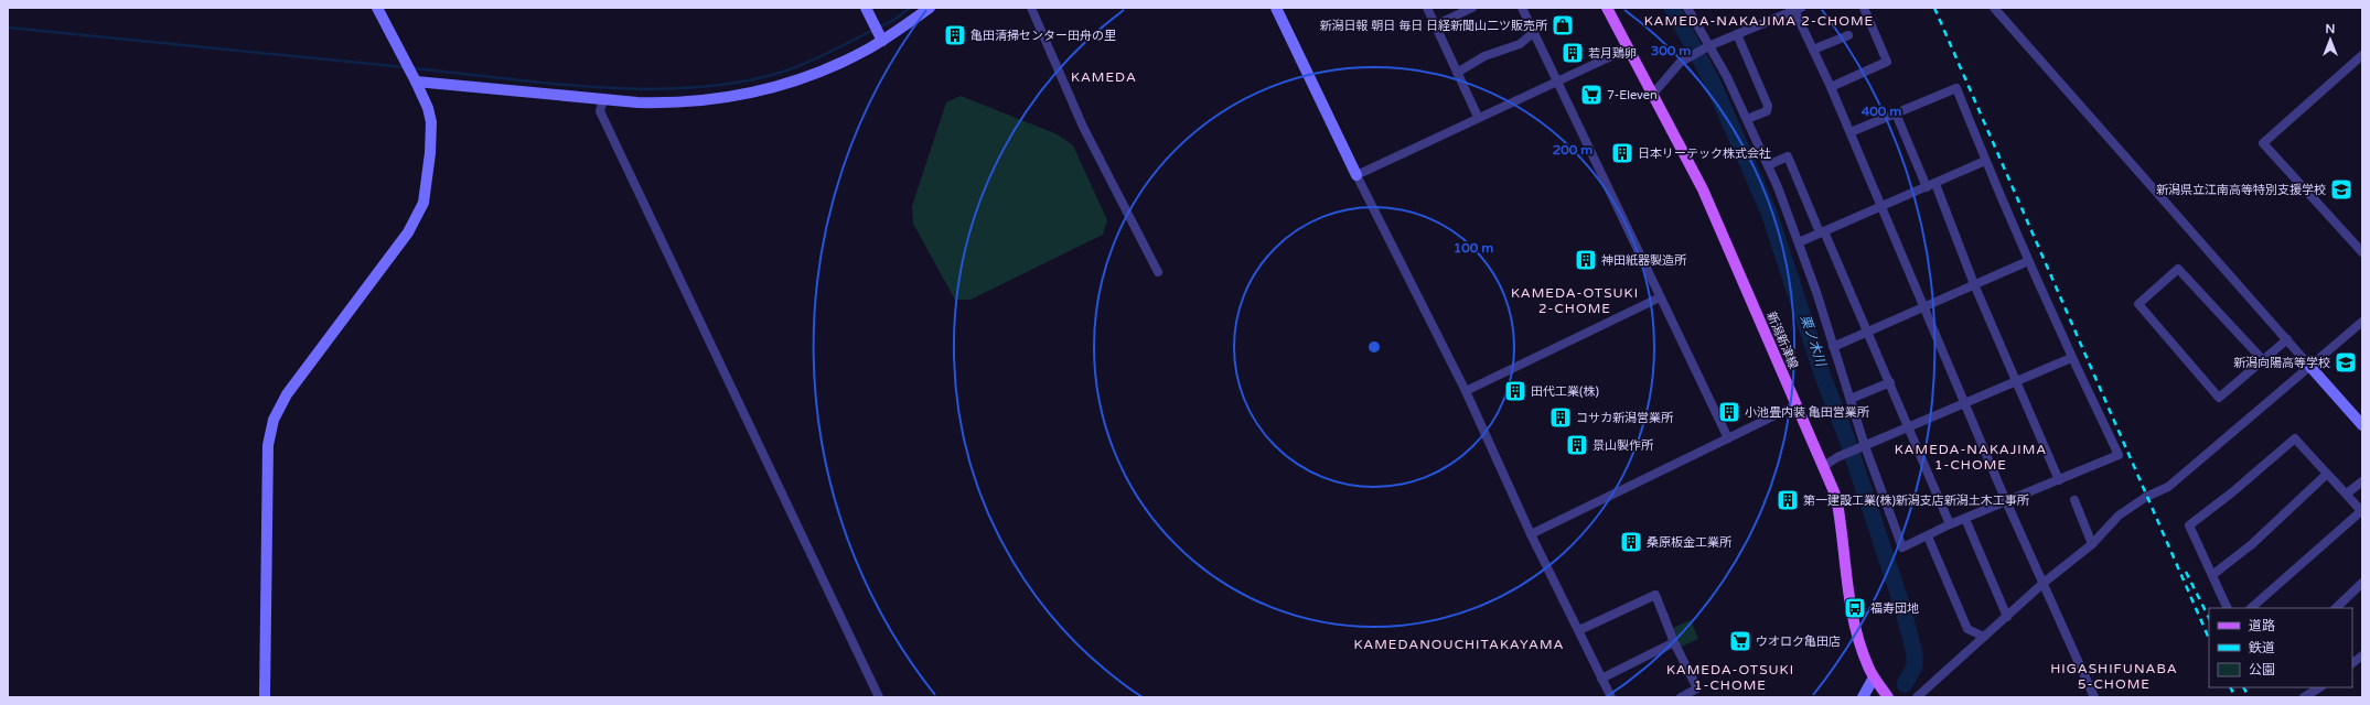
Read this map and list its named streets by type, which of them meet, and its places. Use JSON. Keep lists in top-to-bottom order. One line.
{"streets":{"main road":["新潟新津線"]},"districts":["KAMEDA-NAKAJIMA 2-CHOME","KAMEDA","KAMEDA-OTSUKI 2-CHOME","KAMEDA-NAKAJIMA 1-CHOME","KAMEDANOUCHITAKAYAMA","HIGASHIFUNABA 5-CHOME","KAMEDA-OTSUKI 1-CHOME"],"water":["栗ノ木川"],"places":{"shop":["新潟日報 朝日 毎日 日経新聞山二ツ販売所"],"building":["亀田清掃センター田舟の里","若月鶏卵","日本リーテック株式会社","神田紙器製造所","田代工業(株)","小池畳内装 亀田営業所","コサカ新潟営業所","景山製作所","第一建設工業(株)新潟支店新潟土木工事所","桑原板金工業所"],"supermarket":["7-Eleven","ウオロク亀田店"],"school or university":["新潟県立江南高等特別支援学校","新潟向陽高等学校"],"bus stop":["福寿団地"]},"legend":["道路","鉄道","公園"],"north":"top","rings":["300 m","400 m","200 m","100 m"]}
